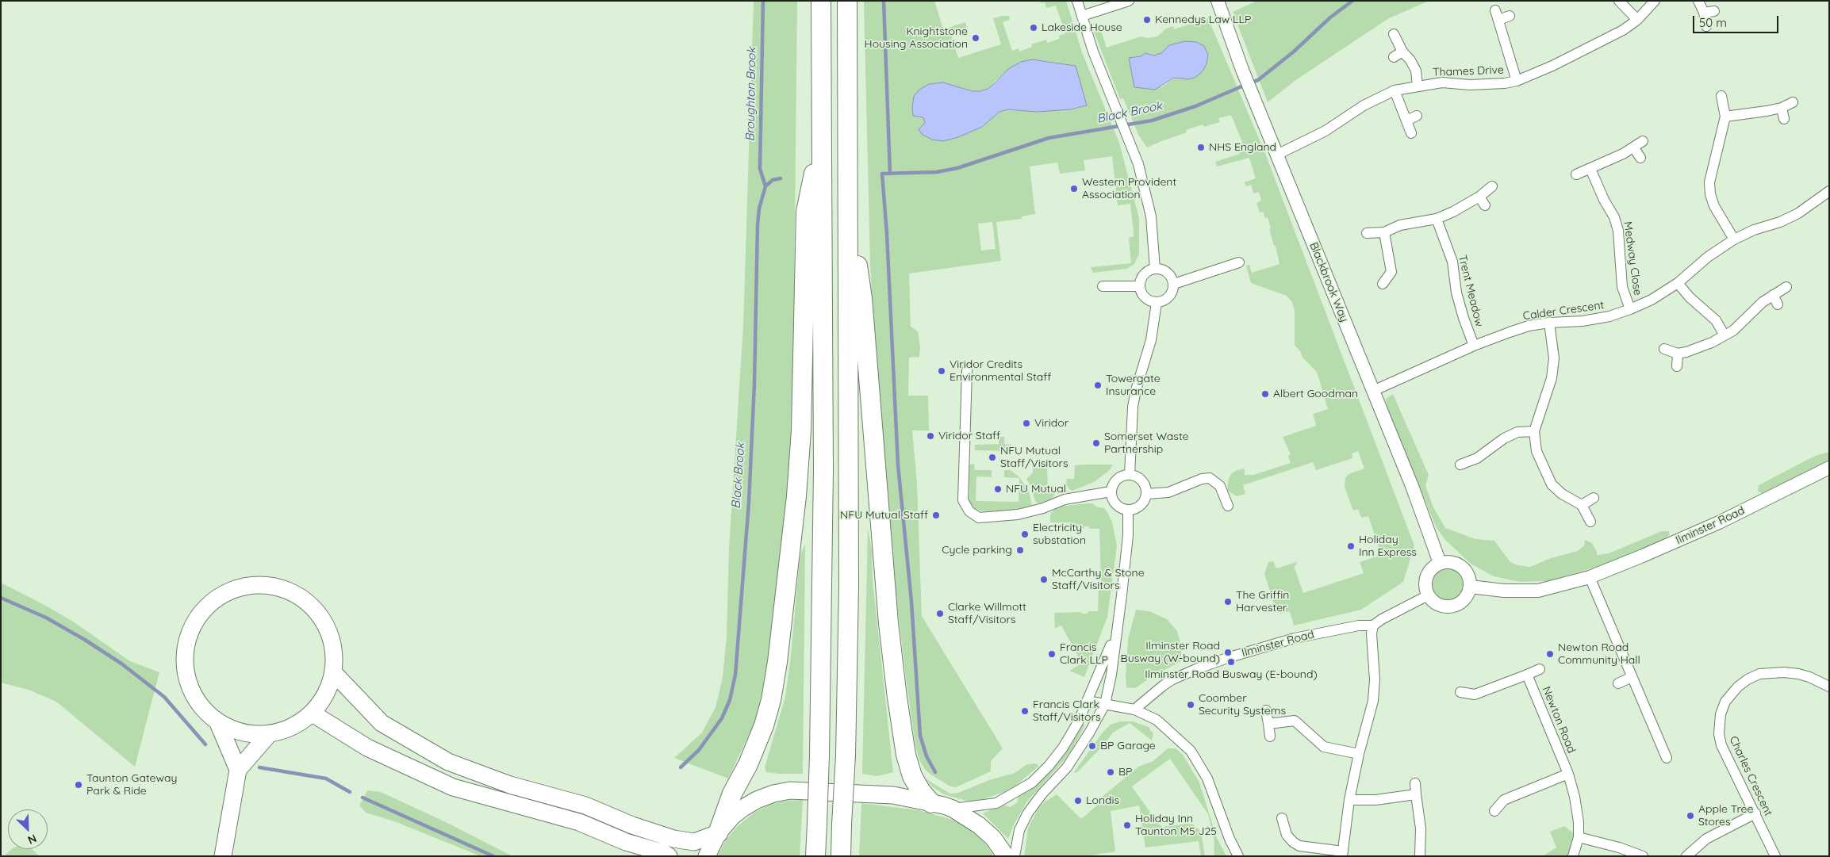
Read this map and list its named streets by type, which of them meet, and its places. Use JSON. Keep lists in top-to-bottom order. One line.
{"streets":{"street":["Thames Drive","Medway Close","Blackbrook Way","Trent Meadow","Calder Crescent","Ilminster Road","Newton Road","Charles Crescent"]},"crossings":[["Thames Drive","Blackbrook Way"],["Medway Close","Calder Crescent"],["Blackbrook Way","Calder Crescent"],["Blackbrook Way","Ilminster Road"],["Trent Meadow","Calder Crescent"]],"water":["Broughton Brook","Black Brook"],"places":["Kennedys Law LLP","Lakeside House","Knightstone Housing Association","NHS England","Western Provident Association","Viridor Credits Environmental Staff","Towergate Insurance","Albert Goodman","Viridor","Viridor Staff","Somerset Waste Partnership","NFU Mutual Staff/Visitors","NFU Mutual","NFU Mutual Staff","Electricity substation","Holiday Inn Express","Cycle parking","McCarthy & Stone Staff/Visitors","The Griffin Harvester","Clarke Willmott Staff/Visitors","Ilminster Road Busway (W-bound)","Francis Clark LLP","Newton Road Community Hall","Ilminster Road Busway (E-bound)","Coomber Security Systems","Francis Clark Staff/Visitors","BP Garage","BP","Taunton Gateway Park & Ride","Londis","Apple Tree Stores","Holiday Inn Taunton M5 J25"],"scale_bar":"50 m","north":"bottom right"}
